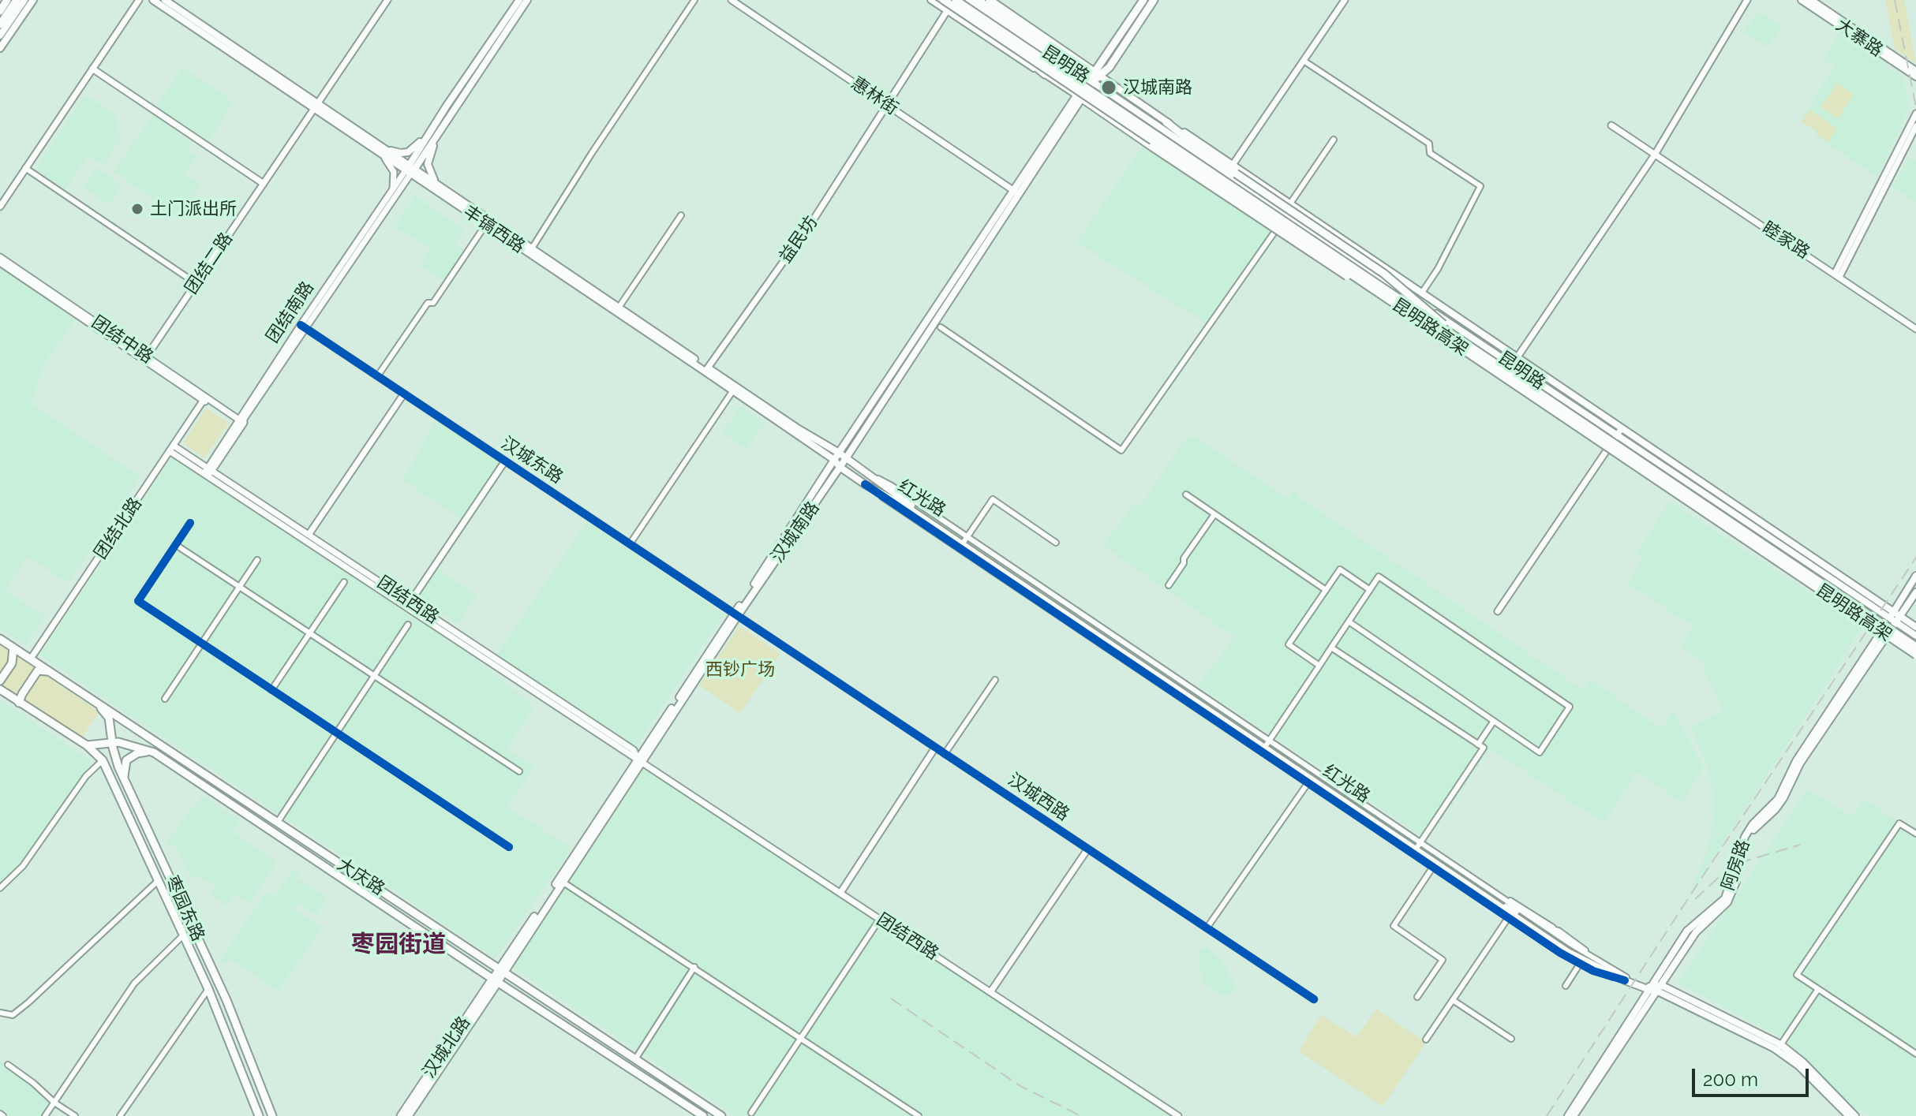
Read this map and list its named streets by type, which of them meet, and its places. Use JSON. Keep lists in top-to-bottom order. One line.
{"streets":{"main road":["大寨路","昆明路","丰镐西路","团结南路","昆明路高架","红光路","汉城南路","阿房路","大庆路","枣园东路","汉城北路"],"street":["惠林街","益民坊","睦家路","团结二路","团结中路","汉城东路","团结北路","团结西路","汉城西路"]},"crossings":[["昆明路","益民坊"],["昆明路","汉城南路"],["昆明路","阿房路"],["惠林街","益民坊"],["惠林街","汉城南路"],["丰镐西路","益民坊"],["丰镐西路","团结二路"],["丰镐西路","团结南路"],["丰镐西路","红光路"],["丰镐西路","汉城南路"],["团结二路","团结中路"],["团结南路","团结中路"],["团结南路","汉城东路"],["团结南路","团结西路"],["团结中路","团结北路"],["汉城东路","汉城南路"],["汉城东路","汉城西路"],["红光路","汉城南路"],["红光路","阿房路"],["团结北路","团结西路"],["团结北路","大庆路"],["汉城南路","团结西路"],["汉城南路","大庆路"],["汉城南路","汉城北路"],["大庆路","枣园东路"],["大庆路","汉城北路"]],"districts":["枣园街道"],"parks":["西钞广场"],"places":["汉城南路","土门派出所"],"scale_bar":"200 m"}
